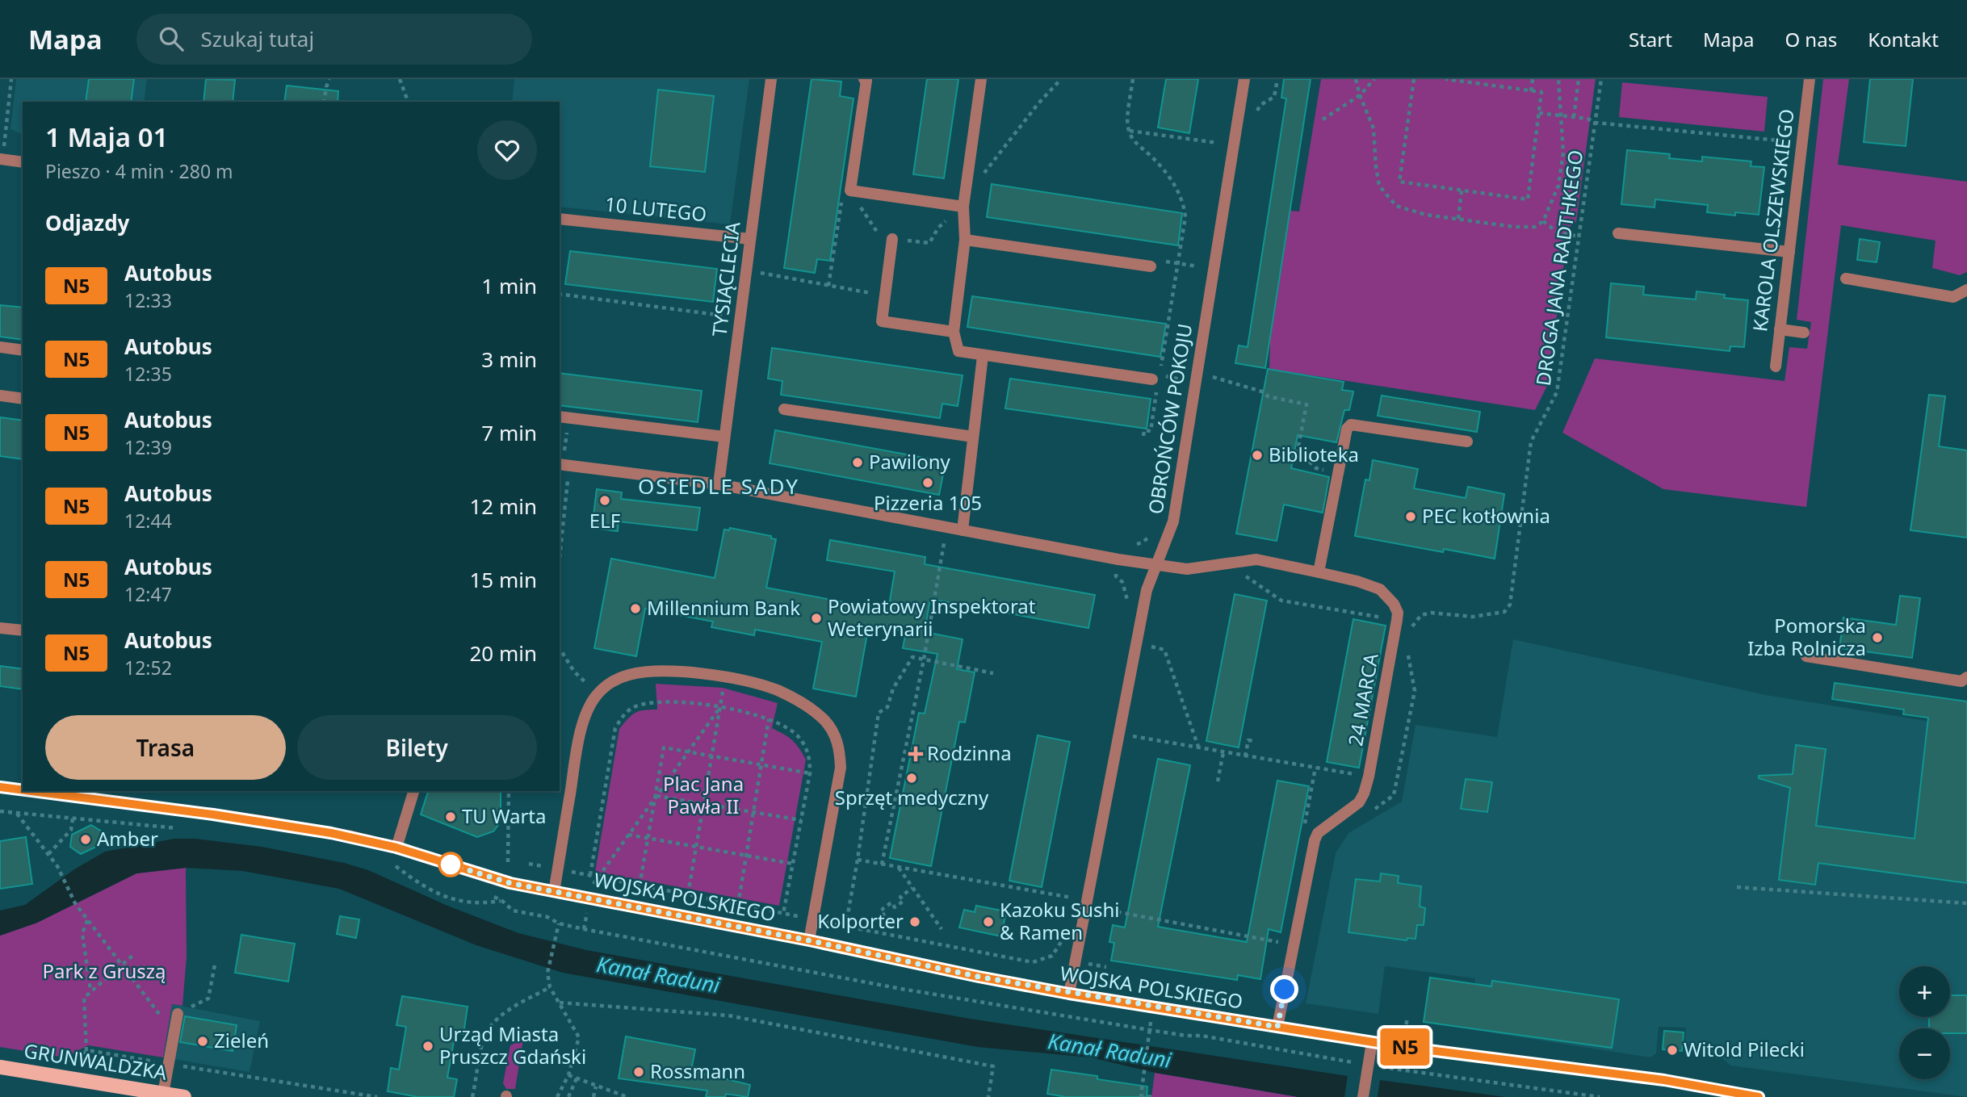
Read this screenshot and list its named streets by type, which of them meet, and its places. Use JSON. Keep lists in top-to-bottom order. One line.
{"streets":{"main road":["GRUNWALDZKA"],"street":["10 LUTEGO","KAROLA OLSZEWSKIEGO","TYSIĄCLECIA","OBROŃCÓW POKOJU","24 MARCA","WOJSKA POLSKIEGO"],"path":["DROGA JANA RADTHKEGO"]},"crossings":[["10 LUTEGO","TYSIĄCLECIA"],["OBROŃCÓW POKOJU","WOJSKA POLSKIEGO"],["24 MARCA","WOJSKA POLSKIEGO"]],"districts":["OSIEDLE SADY"],"water":["Kanał Raduni"],"parks":["Plac Jana Pawła II","Park z Gruszą"],"places":{"other":["Biblioteka","Pawilony","Pizzeria 105","ELF","PEC kotłownia","Millennium Bank","Powiatowy Inspektorat Weterynarii","Pomorska Izba Rolnicza","Sprzęt medyczny","TU Warta","Amber","Kolporter","Kazoku Sushi & Ramen","Zieleń","Urząd Miasta Pruszcz Gdański","Witold Pilecki","Rossmann"],"health":["Rodzinna"]},"lines":["bus line N5"],"page":{"header":"Mapa","search":"Szukaj tutaj","nav":["Start","Mapa","O nas","Kontakt"],"on_map":"N5","heading":[["1 Maja 01","Pieszo · 4 min · 280 m"],"Odjazdy"],"list":[{"mark":"N5","name":"Autobus","note":"12:33","value":"1 min"},{"mark":"N5","name":"Autobus","note":"12:35","value":"3 min"},{"mark":"N5","name":"Autobus","note":"12:39","value":"7 min"},{"mark":"N5","name":"Autobus","note":"12:44","value":"12 min"},{"mark":"N5","name":"Autobus","note":"12:47","value":"15 min"},{"mark":"N5","name":"Autobus","note":"12:52","value":"20 min"}],"buttons":["Trasa","Bilety"],"map_buttons":["+","−"]}}
